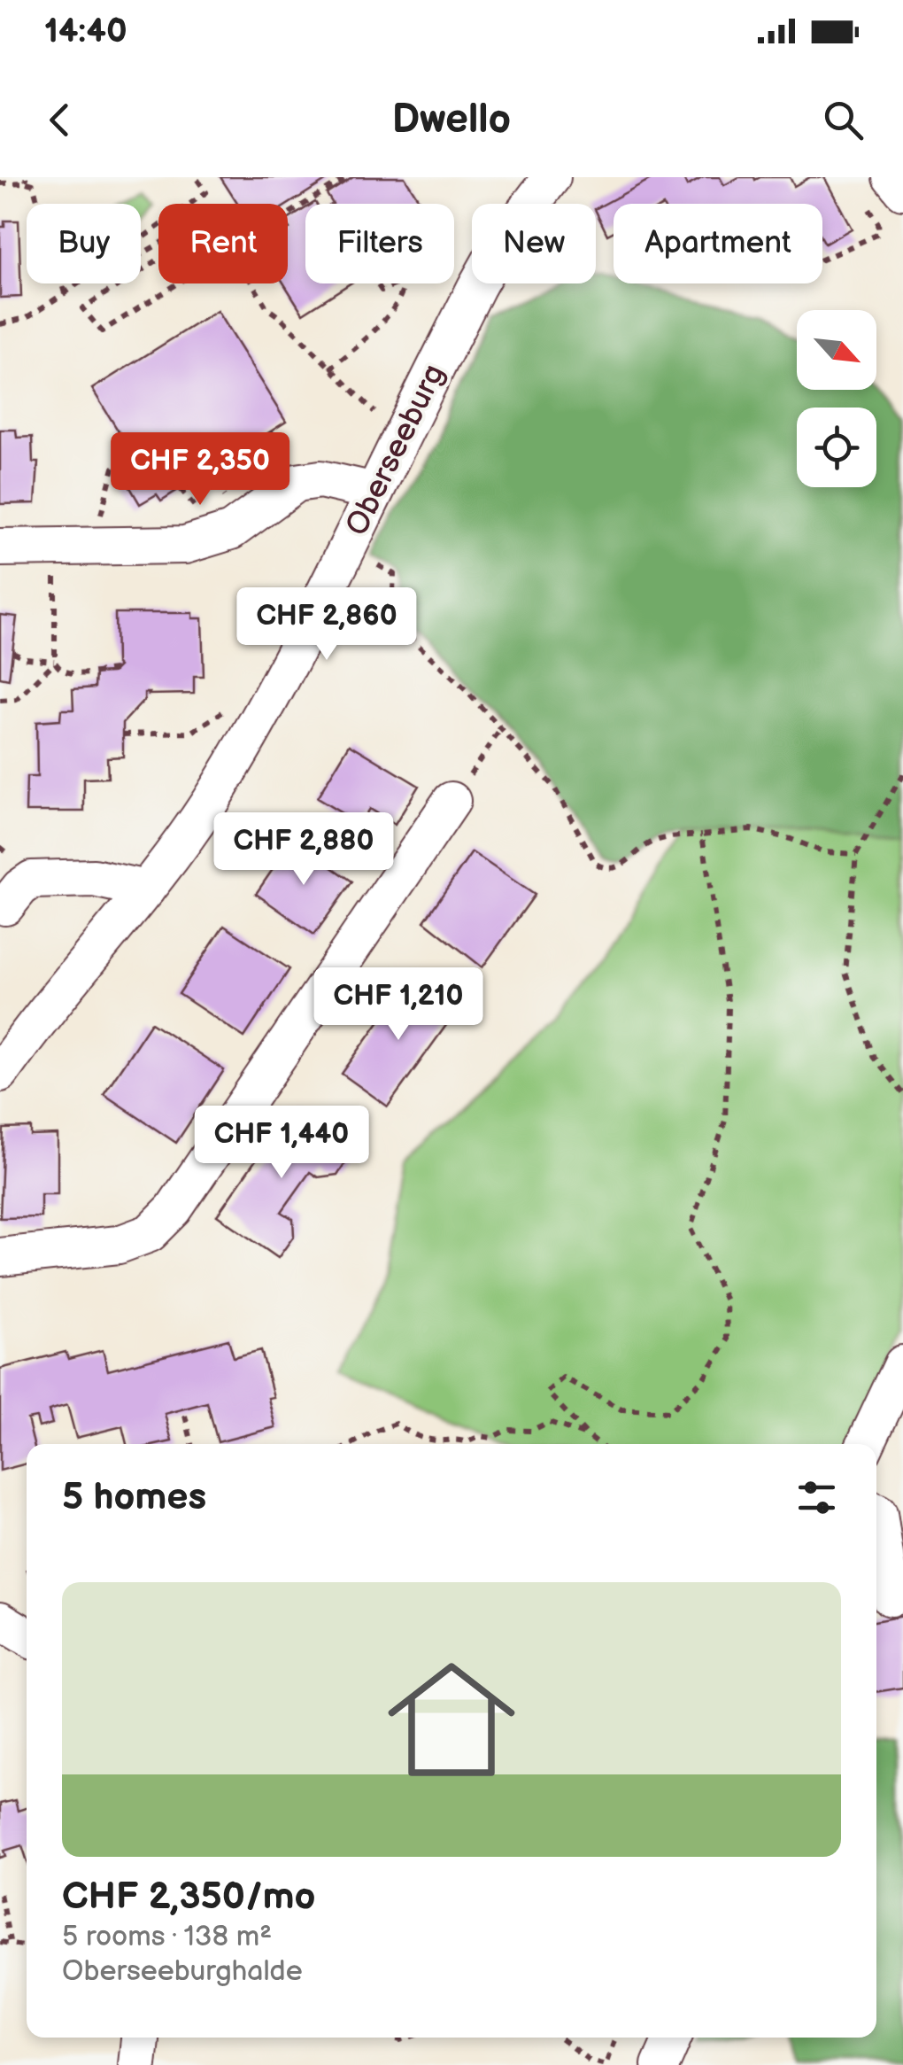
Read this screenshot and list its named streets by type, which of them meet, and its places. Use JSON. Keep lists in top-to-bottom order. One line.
{"streets":{"street":["Oberseeburg"]},"north":"bottom right","page":{"status":"14:40","header":"Dwello","chip":["Buy","Rent","Filters","New","Apartment"],"price":["CHF 2,350","CHF 2,860","CHF 2,880","CHF 1,210","CHF 1,440"],"heading":"5 homes","list":[{"name":"CHF 2,350/mo","note":"5 rooms · 138 m² · Oberseeburghalde"}]}}
